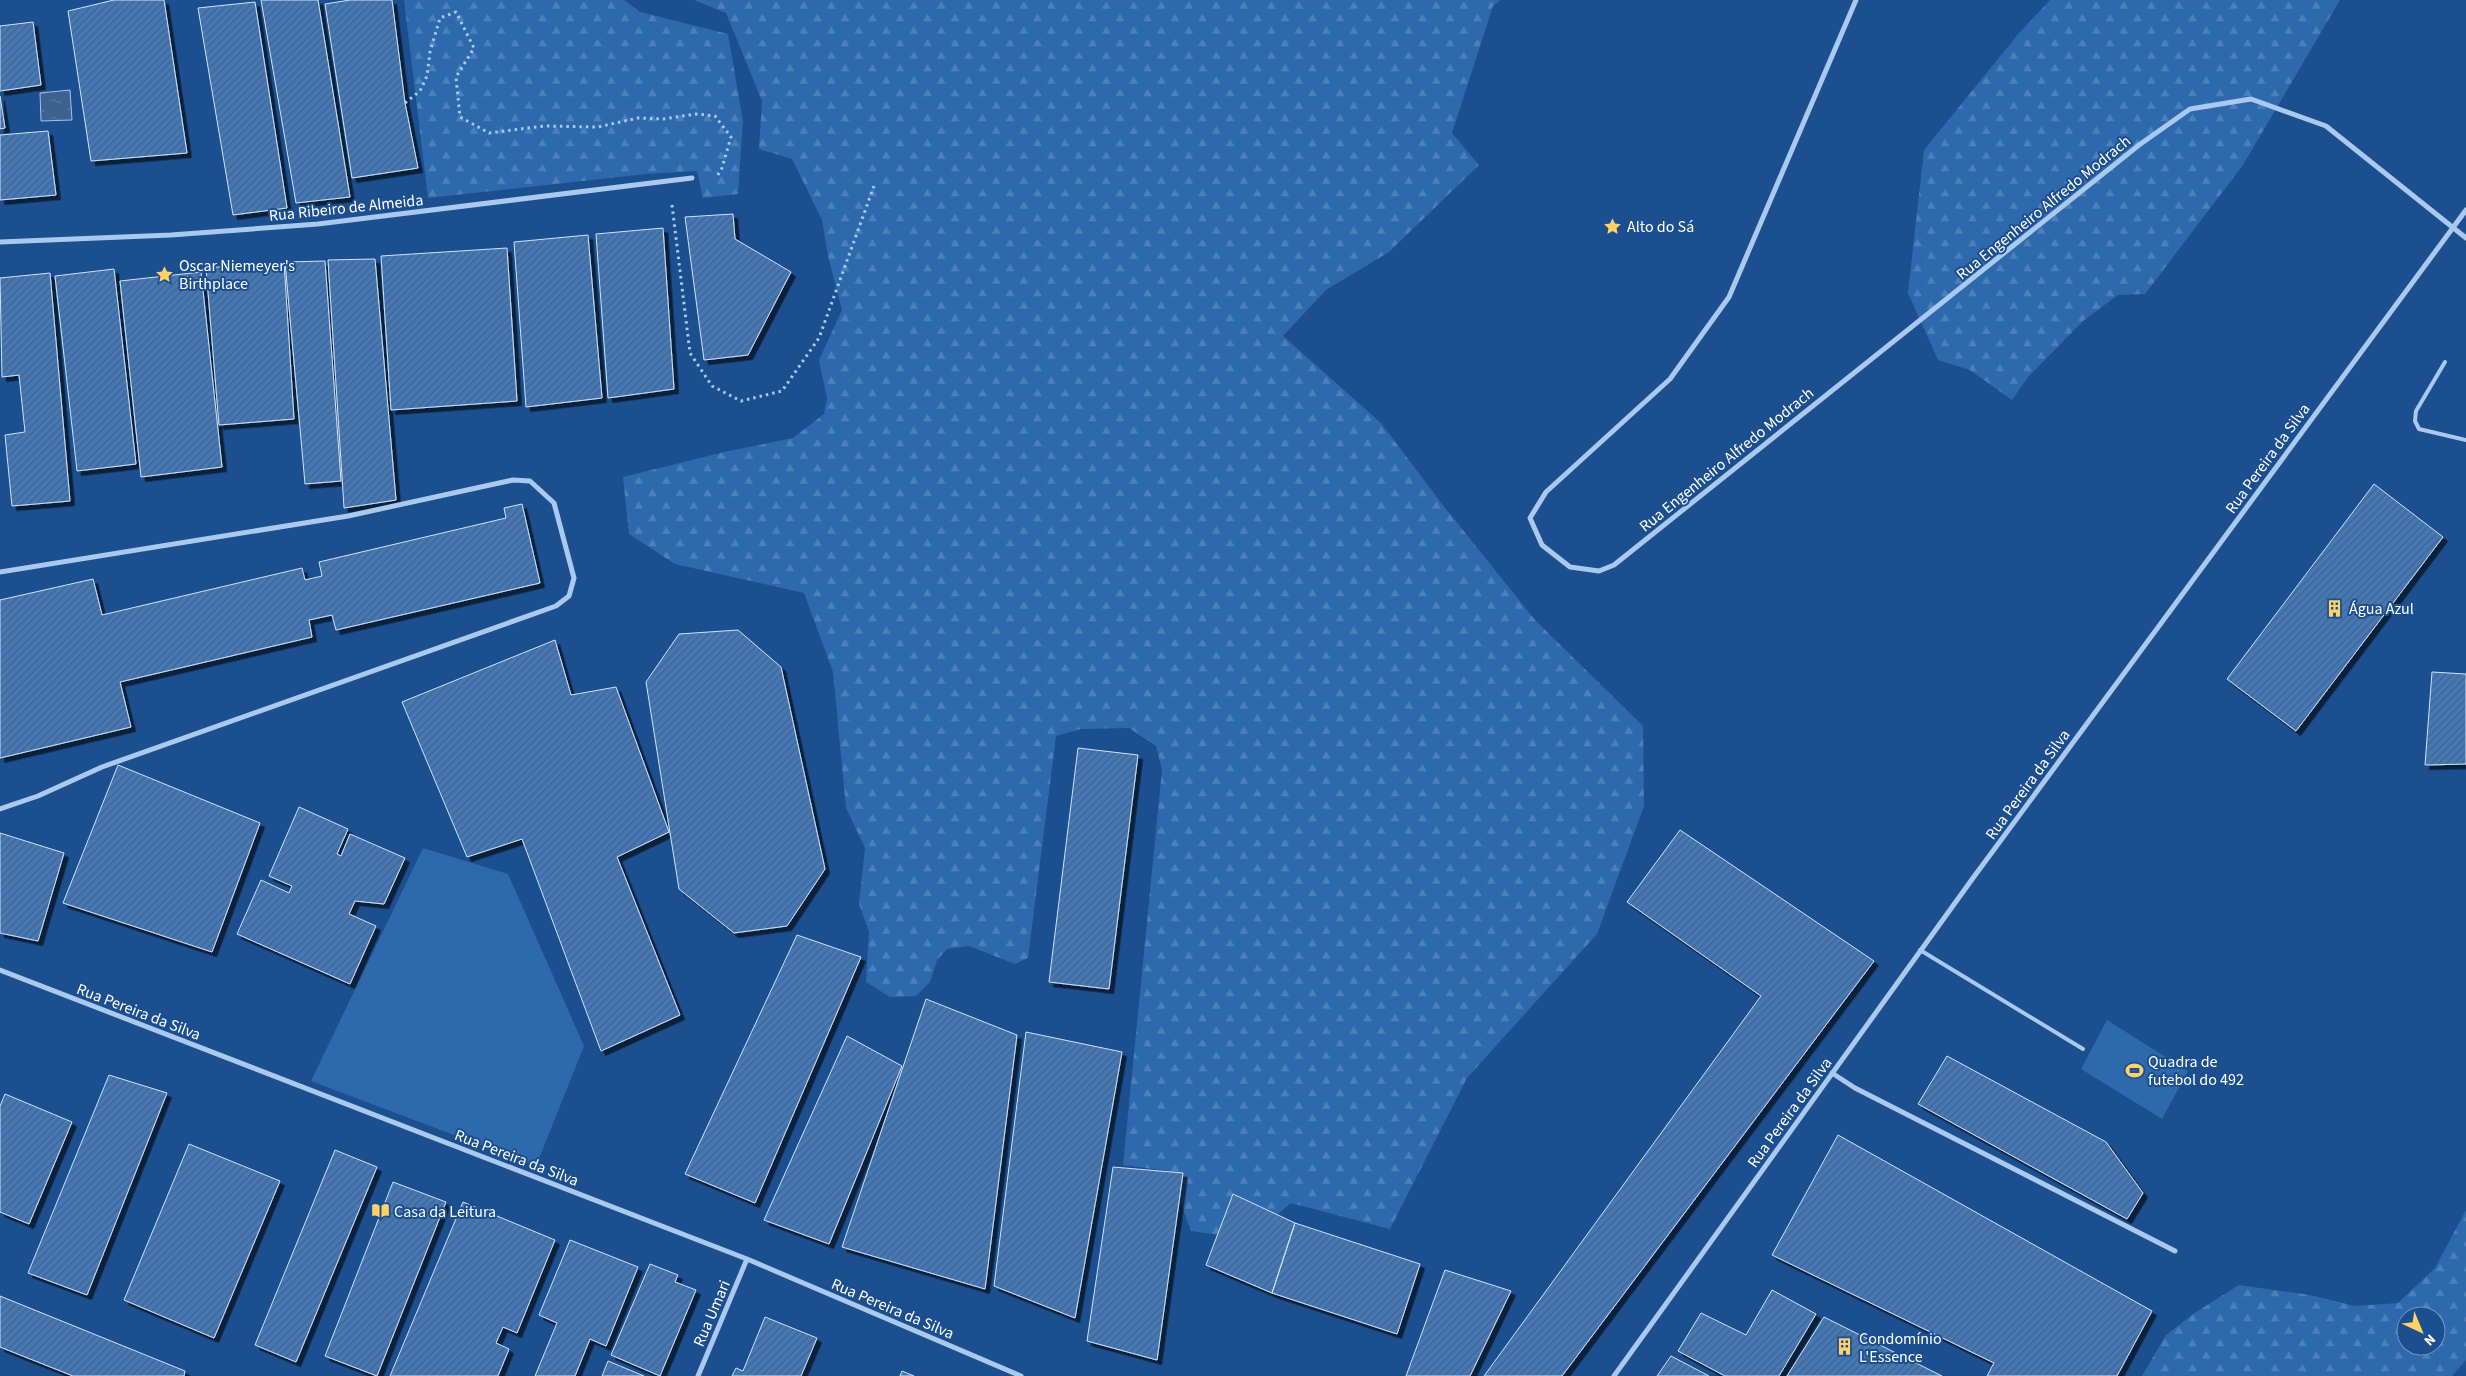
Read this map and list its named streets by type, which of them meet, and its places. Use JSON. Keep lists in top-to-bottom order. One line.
{"streets":{"street":["Rua Ribeiro de Almeida","Rua Engenheiro Alfredo Modrach","Rua Pereira da Silva","Rua Umari"]},"crossings":[["Rua Engenheiro Alfredo Modrach","Rua Pereira da Silva"],["Rua Pereira da Silva","Rua Umari"]],"places":{"place":["Alto do Sá","Oscar Niemeyer's Birthplace"],"building":["Água Azul","Condomínio L'Essence"],"sports":["Quadra de futebol do 492"],"library":["Casa da Leitura"]},"north":"bottom right"}
